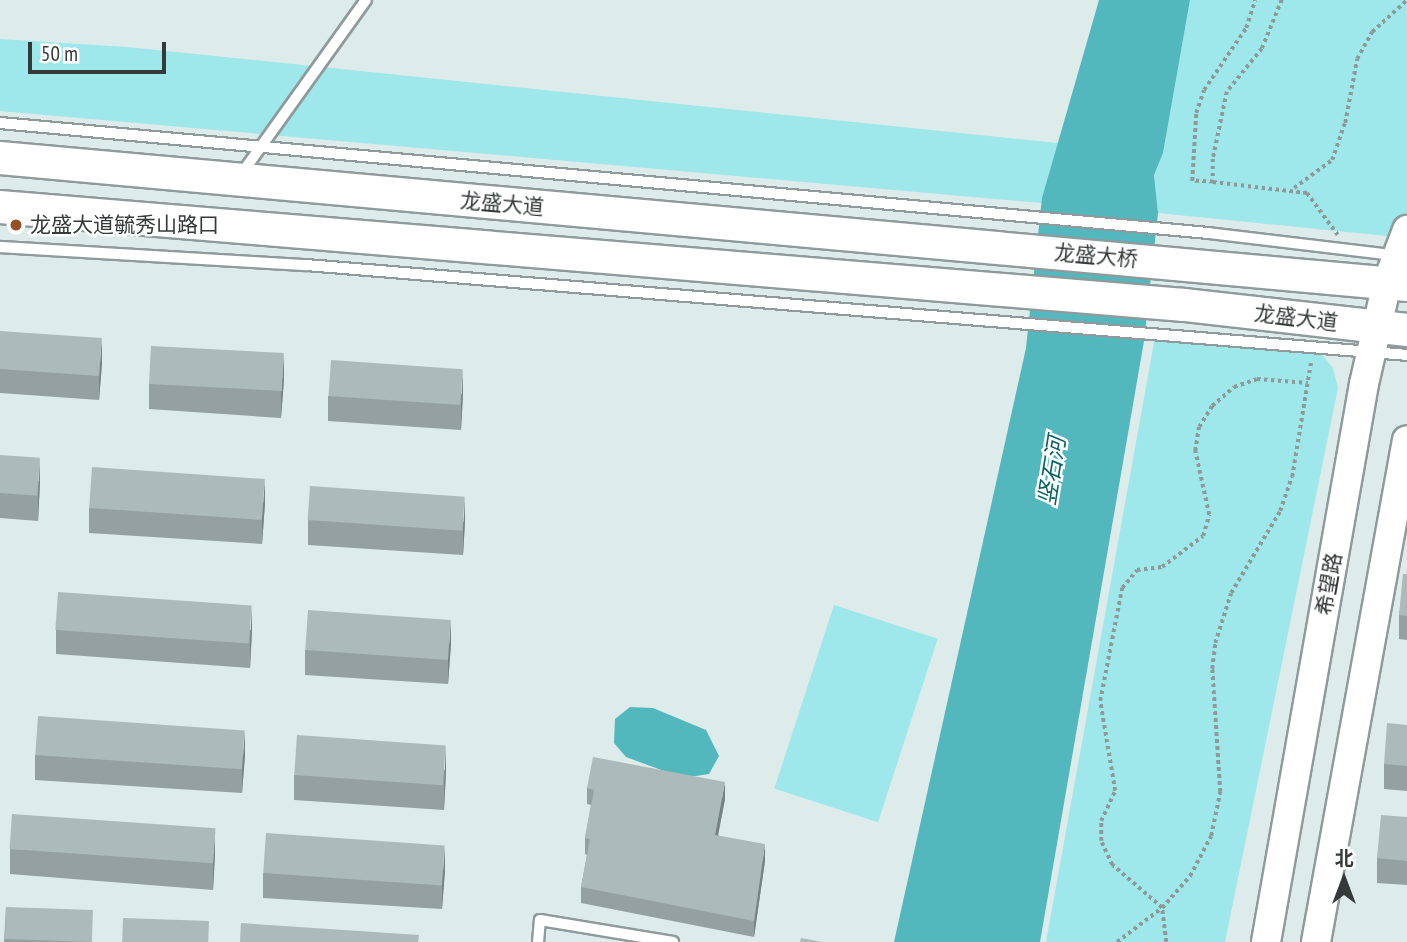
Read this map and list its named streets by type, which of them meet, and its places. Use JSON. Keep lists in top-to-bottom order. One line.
{"streets":{"main road":["龙盛大道","龙盛大桥","希望路"]},"crossings":[["龙盛大道","龙盛大桥"],["龙盛大道","希望路"]],"water":["竖石河"],"places":["龙盛大道毓秀山路口"],"scale_bar":"50 m","north":"top"}
